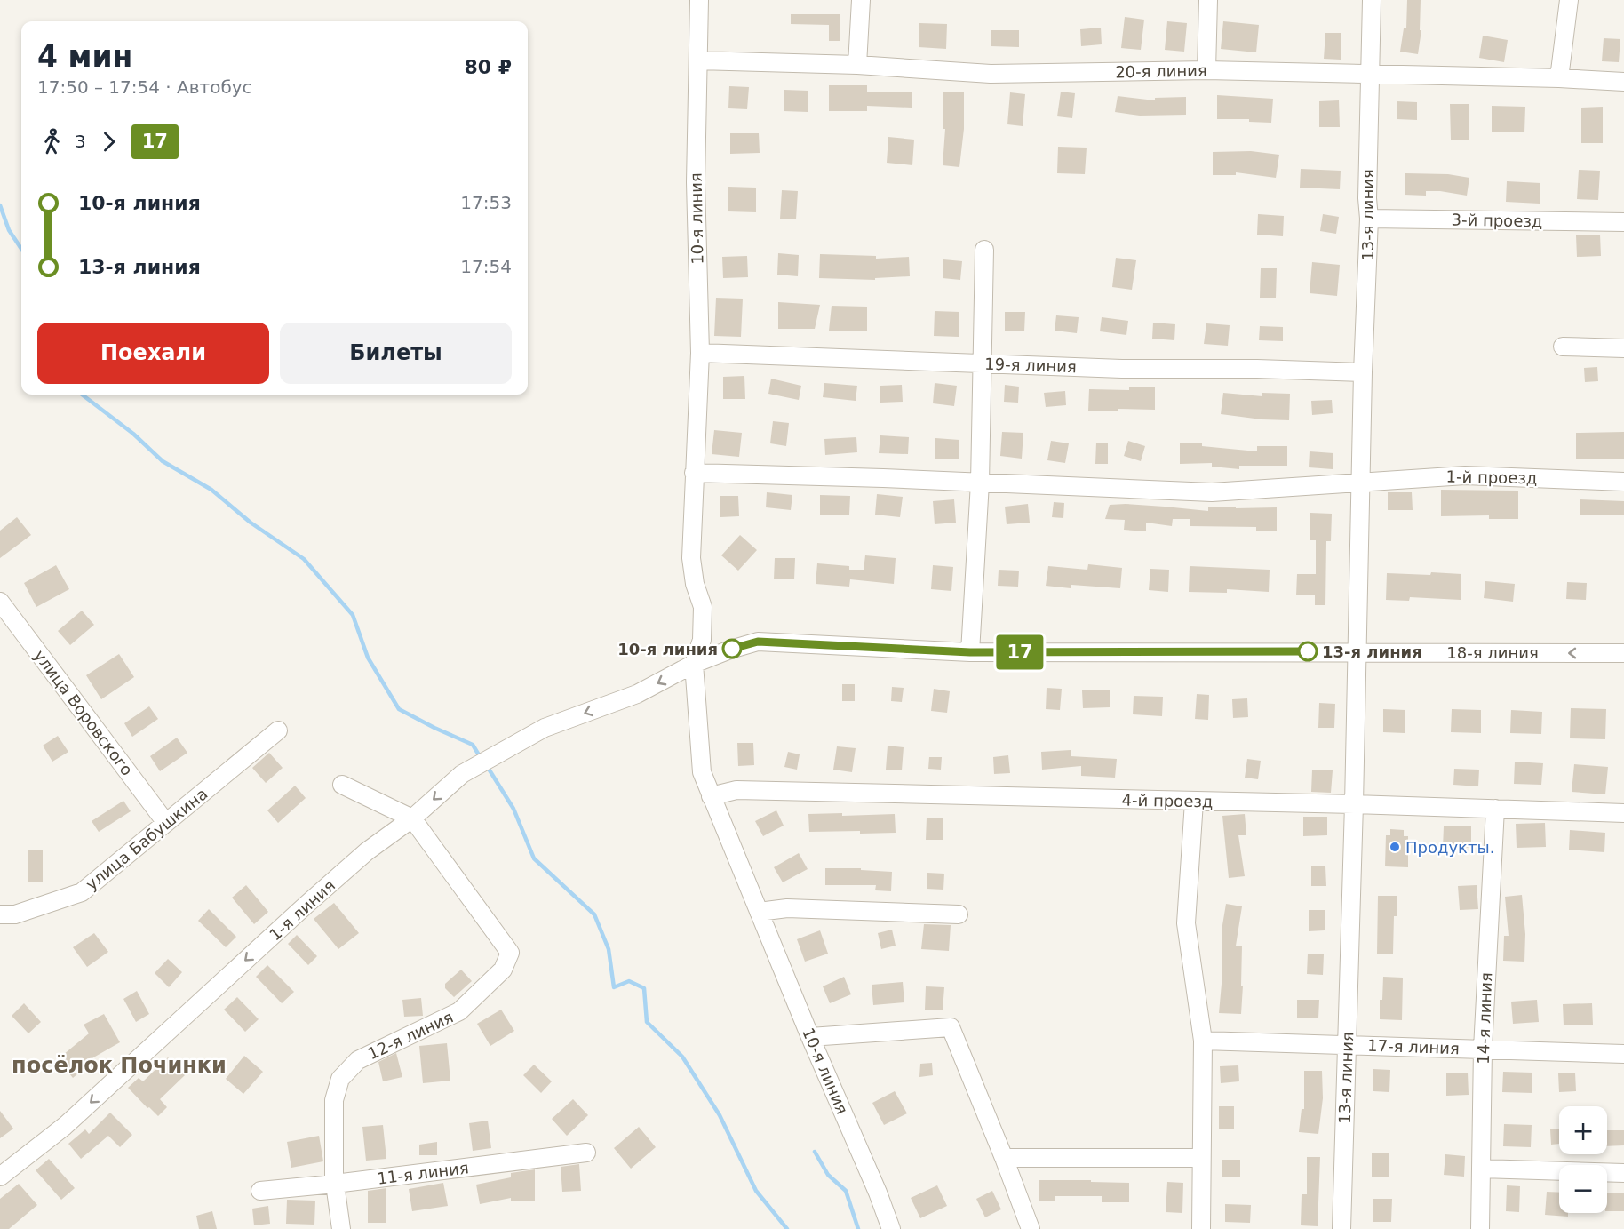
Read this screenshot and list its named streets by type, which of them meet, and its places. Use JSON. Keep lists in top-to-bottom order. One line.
{"streets":{"street":["20-я линия","13-я линия","10-я линия","3-й проезд","19-я линия","1-й проезд","18-я линия","улица Воровского","4-й проезд","улица Бабушкина","1-я линия","14-я линия","12-я линия","17-я линия","11-я линия"]},"crossings":[["20-я линия","13-я линия"],["20-я линия","10-я линия"],["13-я линия","3-й проезд"],["13-я линия","19-я линия"],["13-я линия","1-й проезд"],["13-я линия","18-я линия"],["13-я линия","4-й проезд"],["13-я линия","17-я линия"],["10-я линия","19-я линия"],["10-я линия","1-й проезд"],["10-я линия","18-я линия"],["10-я линия","4-й проезд"],["18-я линия","1-я линия"],["улица Воровского","улица Бабушкина"],["4-й проезд","14-я линия"],["1-я линия","12-я линия"],["14-я линия","17-я линия"],["12-я линия","11-я линия"]],"one_way":["1-я линия"],"districts":["посёлок Починки"],"places":["10-я линия","13-я линия","Продукты."],"lines":["bus line 17"],"page":{"on_map":"17","heading":["4 мин","17:50 – 17:54 · Автобус","80 ₽"],"legs":["3","17"],"list":[{"name":"10-я линия","value":"17:53"},{"name":"13-я линия","value":"17:54"}],"buttons":["Поехали","Билеты"],"map_buttons":["+","−"]}}
